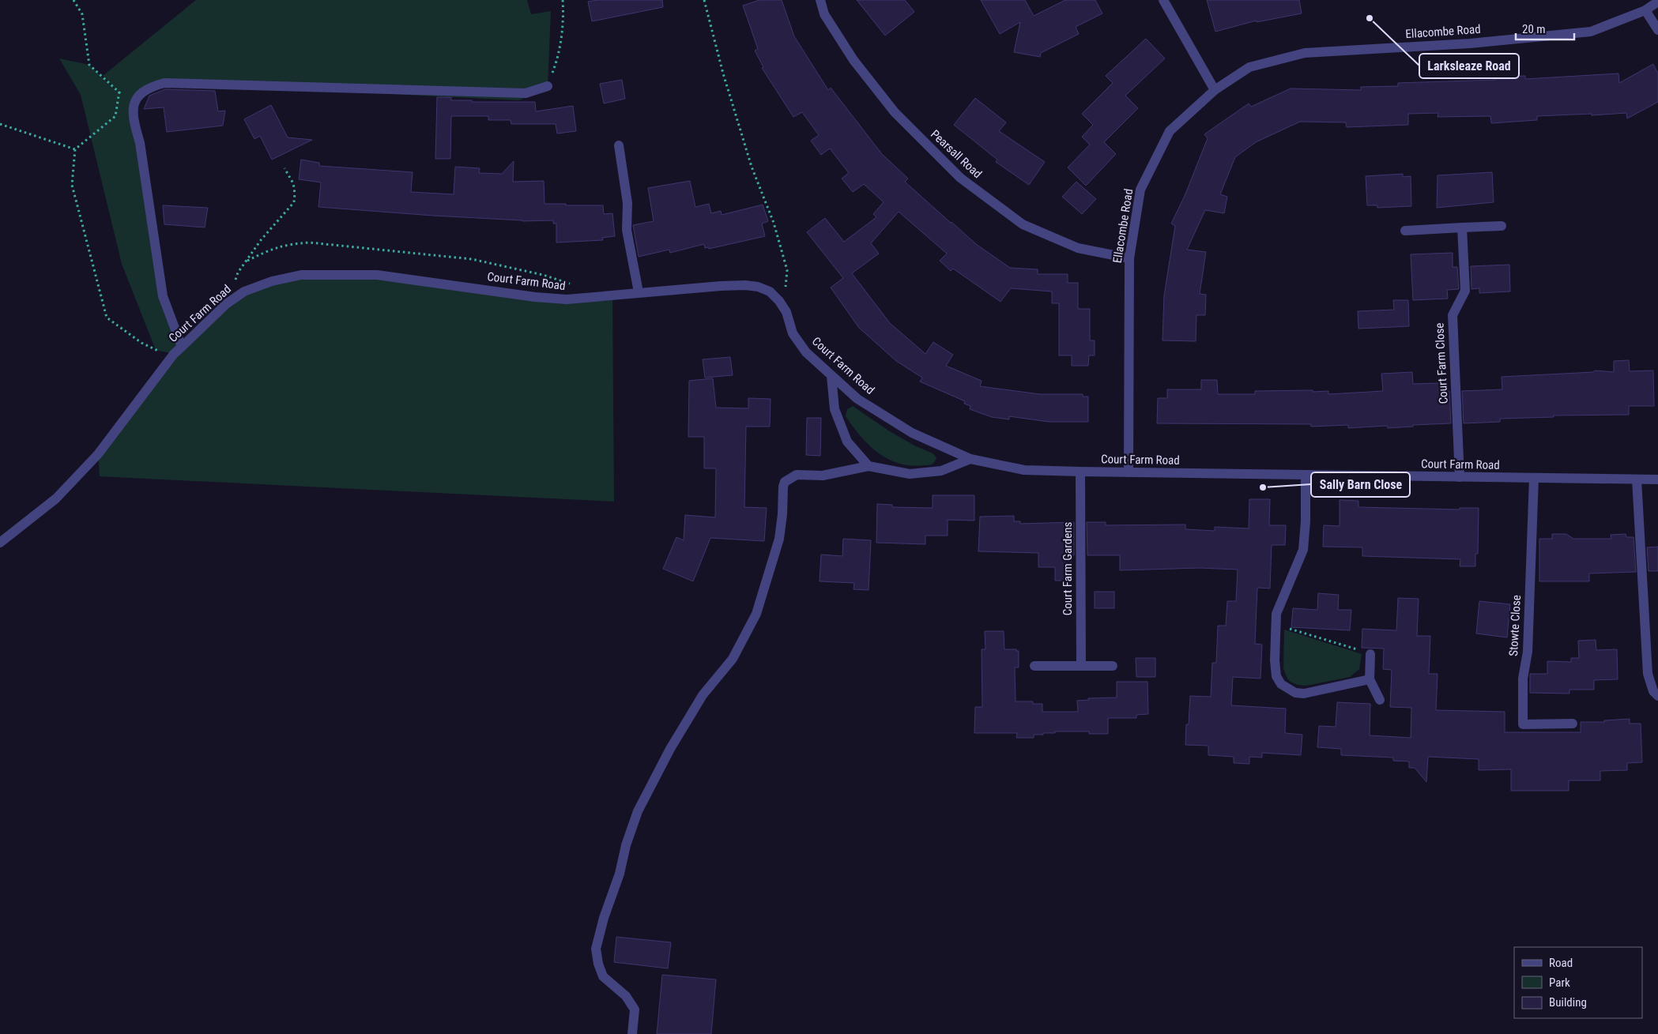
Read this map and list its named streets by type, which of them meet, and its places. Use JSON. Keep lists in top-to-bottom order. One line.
{"streets":{"street":["Ellacombe Road","Pearsall Road","Court Farm Road","Court Farm Close","Court Farm Gardens","Stowte Close"]},"crossings":[["Ellacombe Road","Pearsall Road"],["Ellacombe Road","Court Farm Road"],["Court Farm Road","Court Farm Close"],["Court Farm Road","Court Farm Gardens"],["Court Farm Road","Stowte Close"]],"places":["Larksleaze Road","Sally Barn Close"],"legend":["Road","Park","Building"],"scale_bar":"20 m"}
